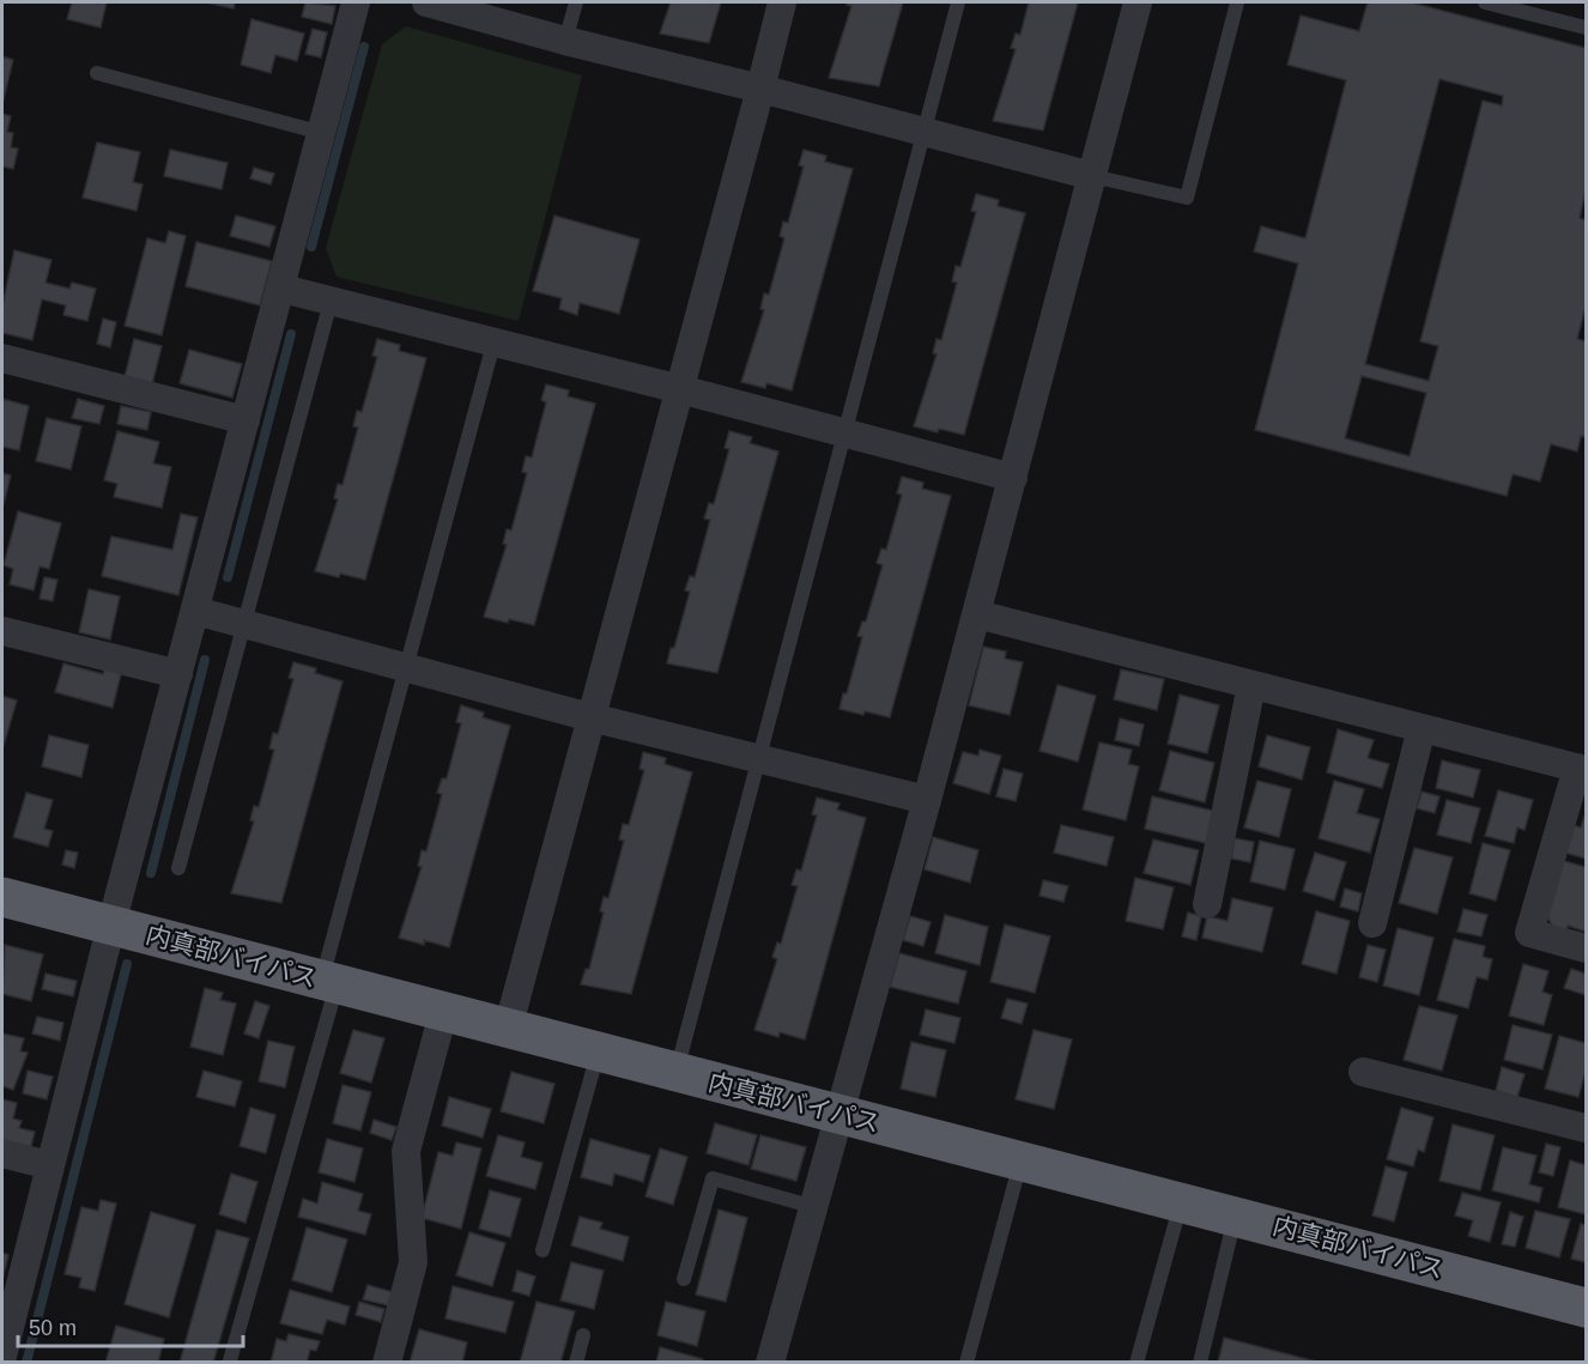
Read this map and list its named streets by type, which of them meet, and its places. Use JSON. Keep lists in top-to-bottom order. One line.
{"streets":{"highway":["内真部バイパス"]},"scale_bar":"50 m"}
